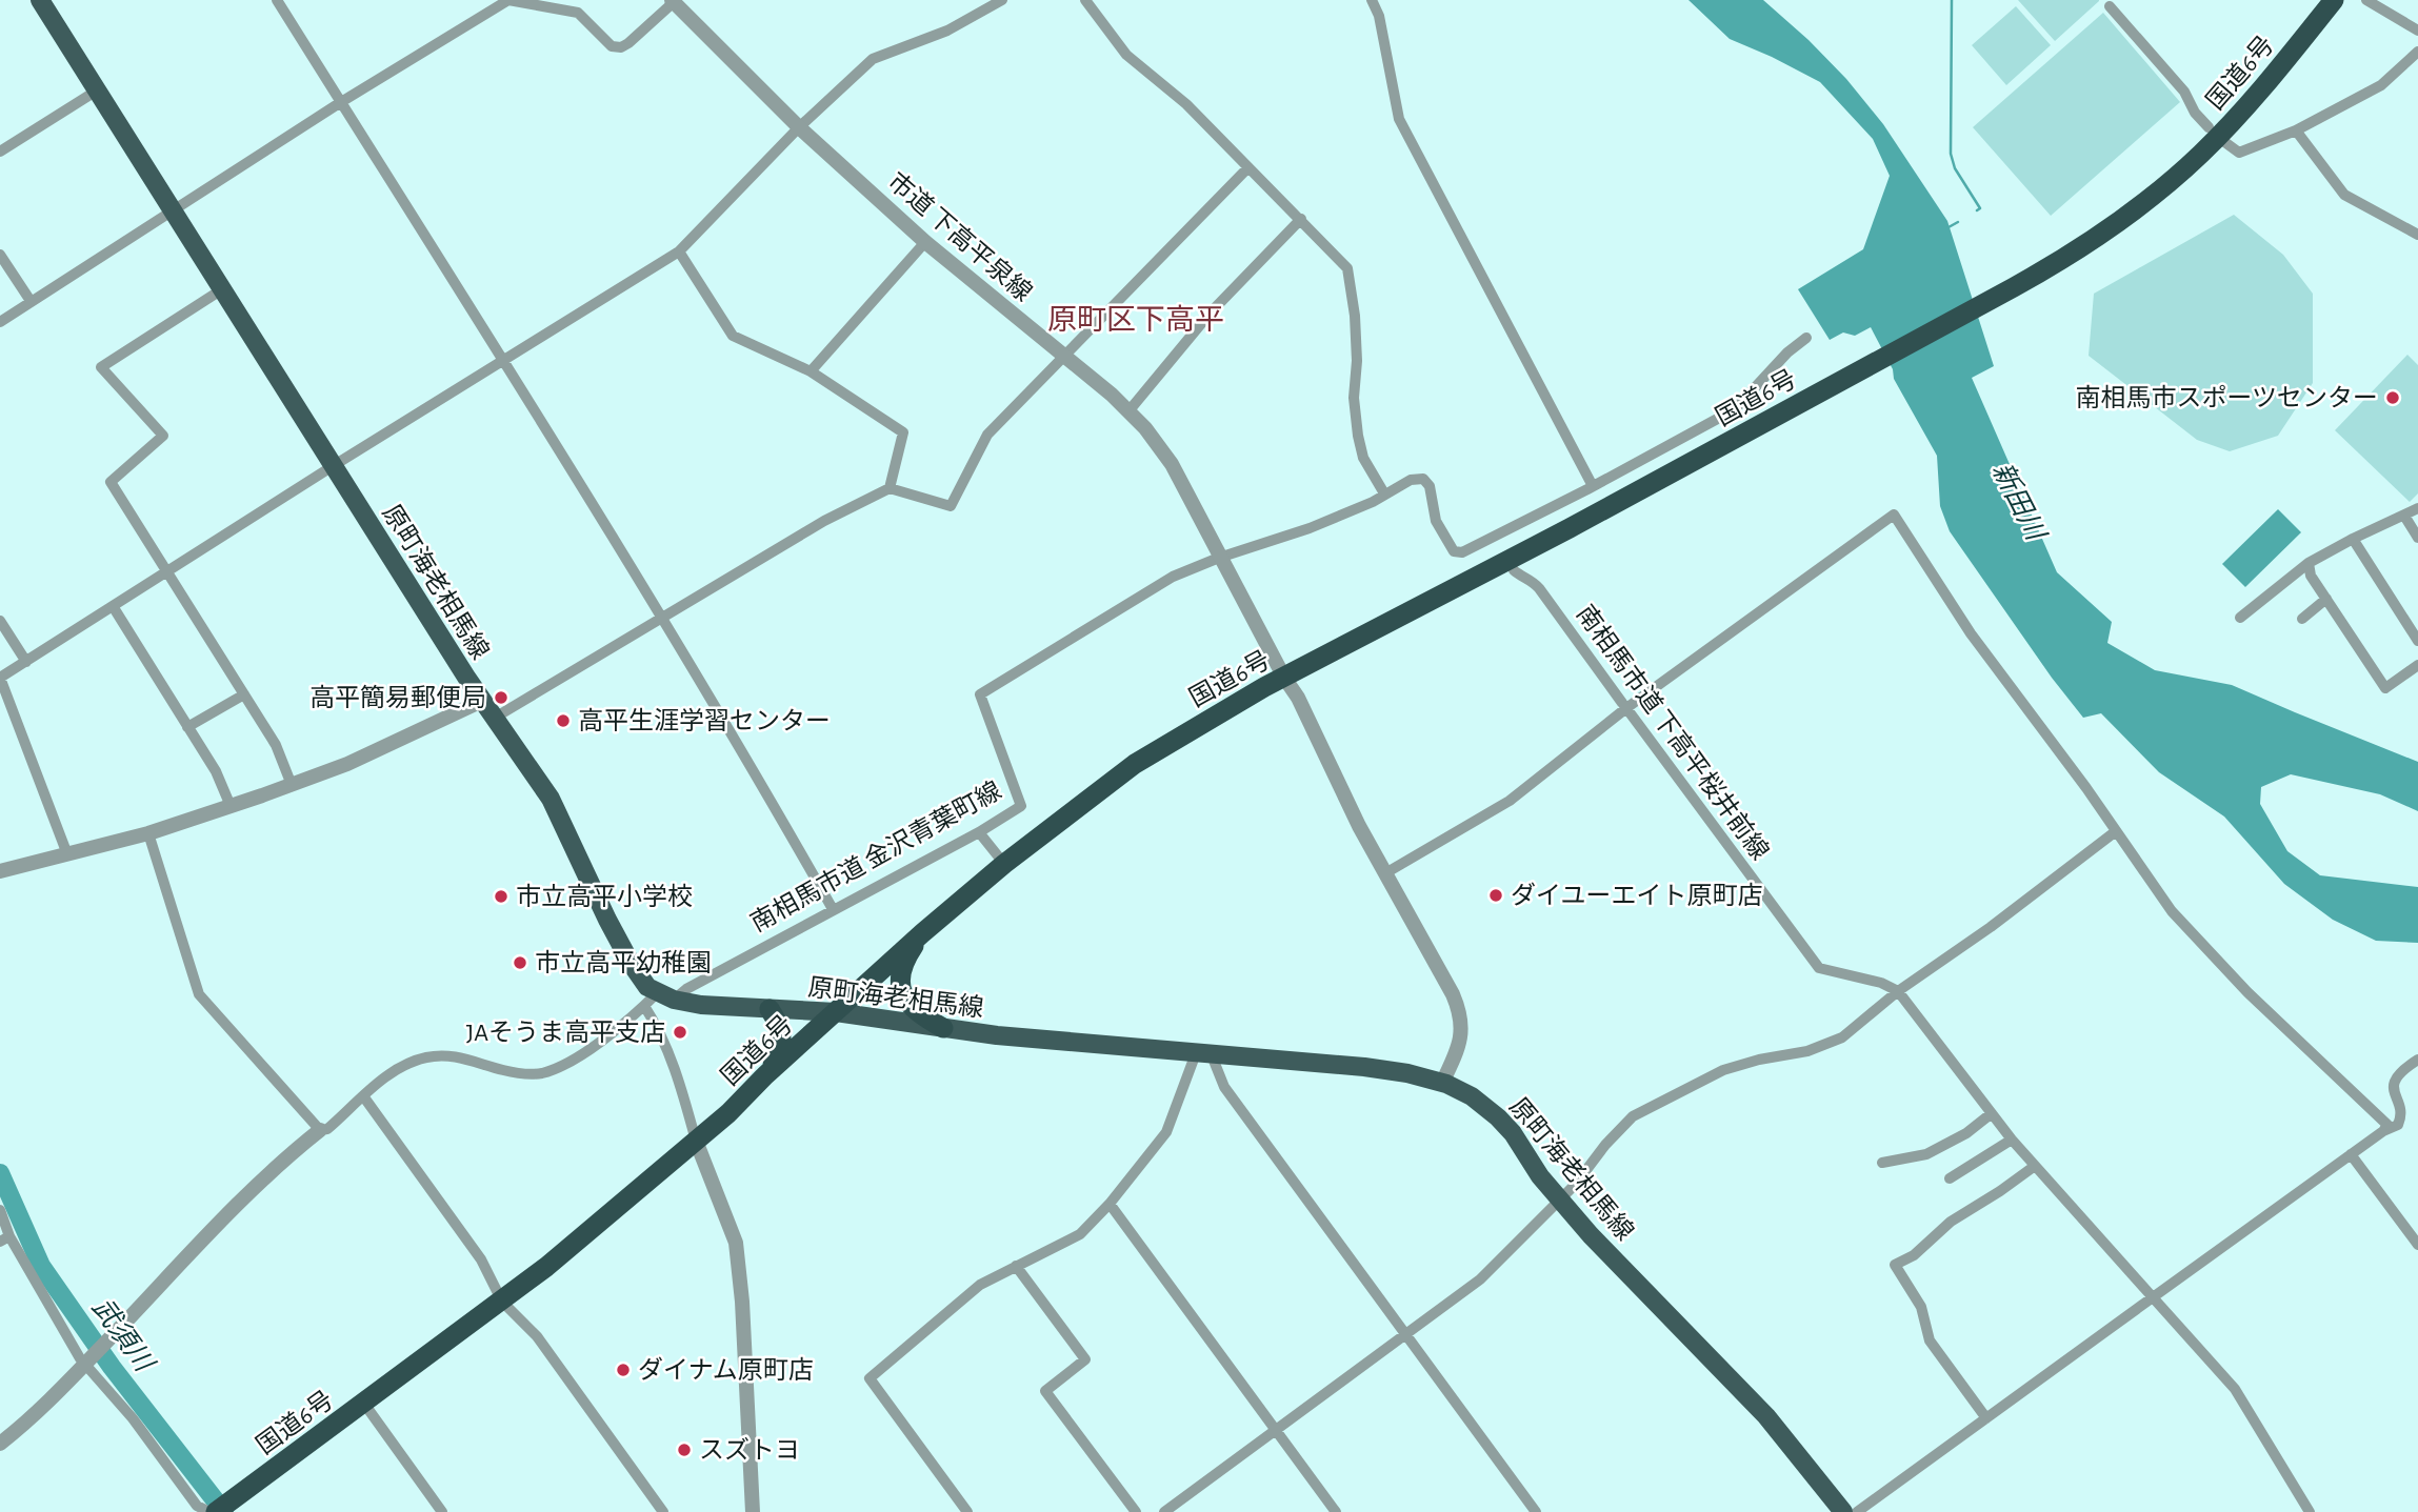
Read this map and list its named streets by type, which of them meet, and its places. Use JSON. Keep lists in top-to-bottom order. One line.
{"streets":{"highway":["国道6号"],"main road":["原町海老相馬線"],"street":["市道 下高平泉線","南相馬市道 下高平桜井前線","南相馬市道 金沢青葉町線"]},"crossings":[["国道6号","市道 下高平泉線"],["国道6号","原町海老相馬線"],["市道 下高平泉線","原町海老相馬線"],["市道 下高平泉線","南相馬市道 金沢青葉町線"],["原町海老相馬線","南相馬市道 金沢青葉町線"]],"districts":["原町区下高平"],"water":["新田川","武須川"],"places":["南相馬市スポーツセンター","高平簡易郵便局","高平生涯学習センター","ダイユーエイト原町店","市立高平小学校","市立高平幼稚園","JAそうま高平支店","ダイナム原町店","スズトヨ"]}
